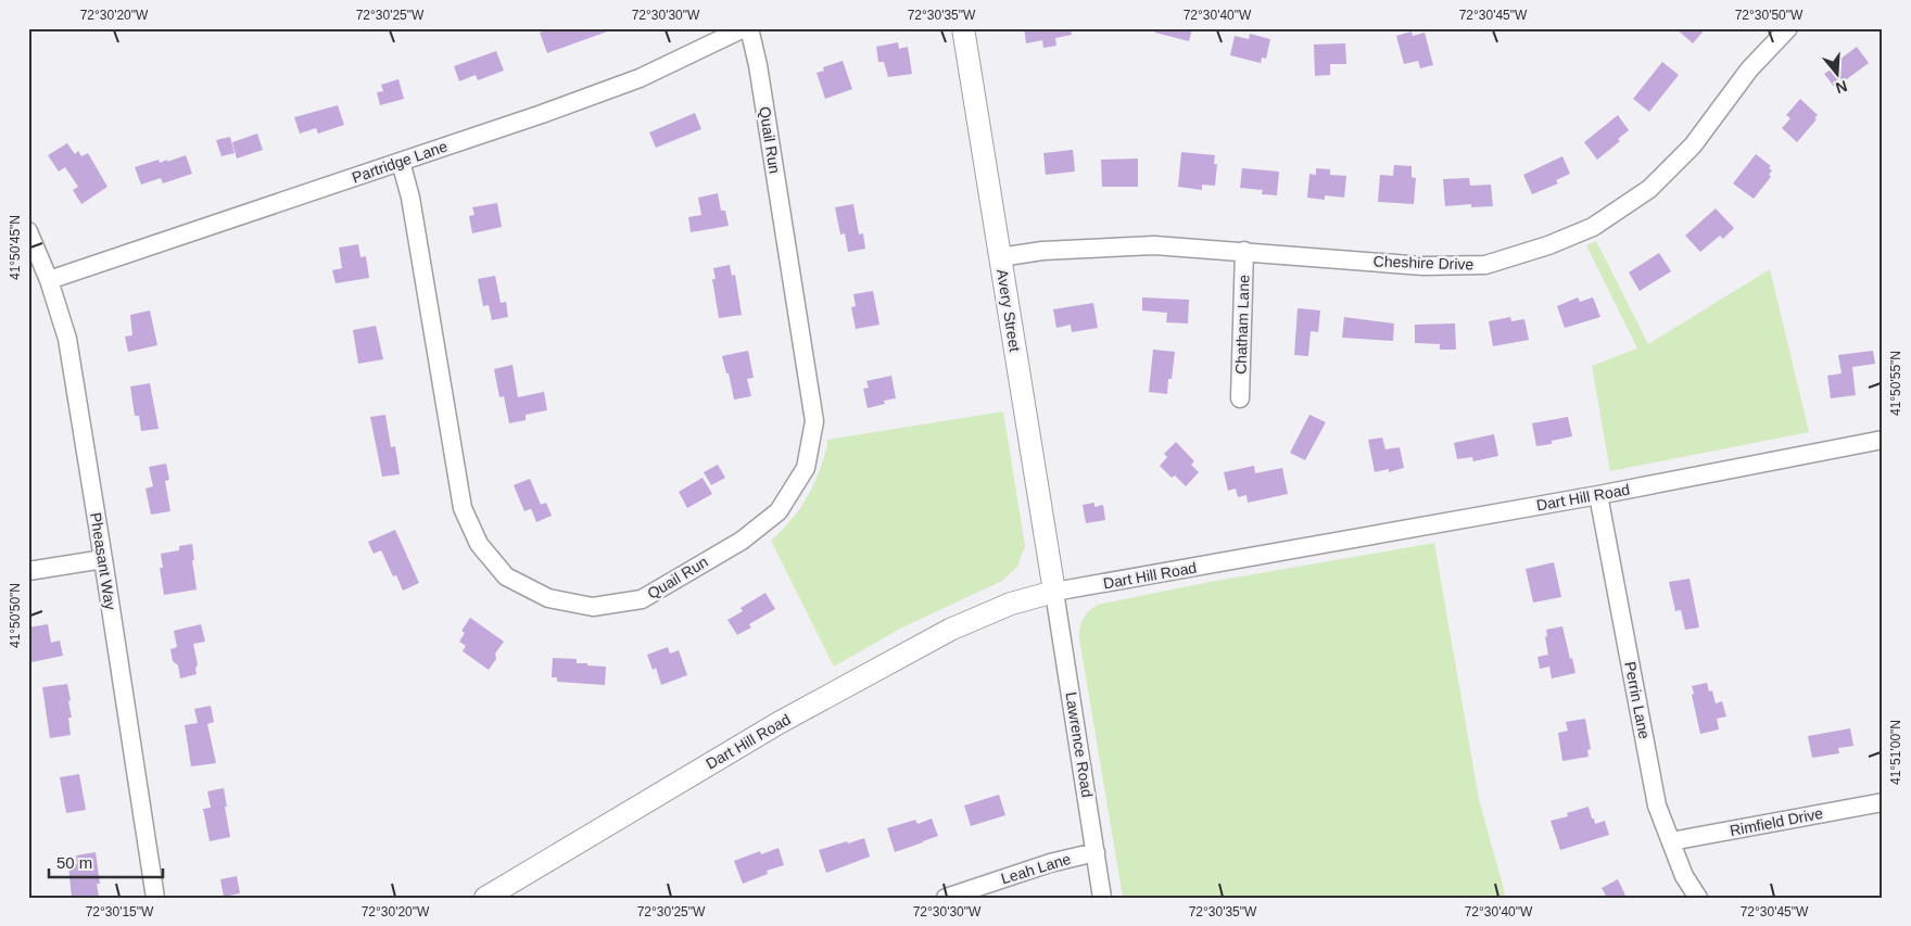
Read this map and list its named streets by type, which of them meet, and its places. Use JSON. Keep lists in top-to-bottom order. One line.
{"streets":{"main road":["Avery Street","Dart Hill Road"],"street":["Quail Run","Partridge Lane","Cheshire Drive","Chatham Lane","Pheasant Way","Perrin Lane","Lawrence Road","Rimfield Drive","Leah Lane"]},"crossings":[["Quail Run","Partridge Lane"],["Partridge Lane","Pheasant Way"],["Cheshire Drive","Avery Street"],["Cheshire Drive","Chatham Lane"],["Avery Street","Dart Hill Road"],["Avery Street","Lawrence Road"],["Dart Hill Road","Perrin Lane"],["Dart Hill Road","Lawrence Road"],["Perrin Lane","Rimfield Drive"],["Lawrence Road","Leah Lane"]],"scale_bar":"50 m","north":"bottom","coordinates":["72°30'20\"W","72°30'25\"W","72°30'30\"W","72°30'35\"W","72°30'40\"W","72°30'45\"W","72°30'50\"W","41°50'45\"N","41°50'55\"N","41°50'50\"N","41°51'00\"N","72°30'15\"W"]}
